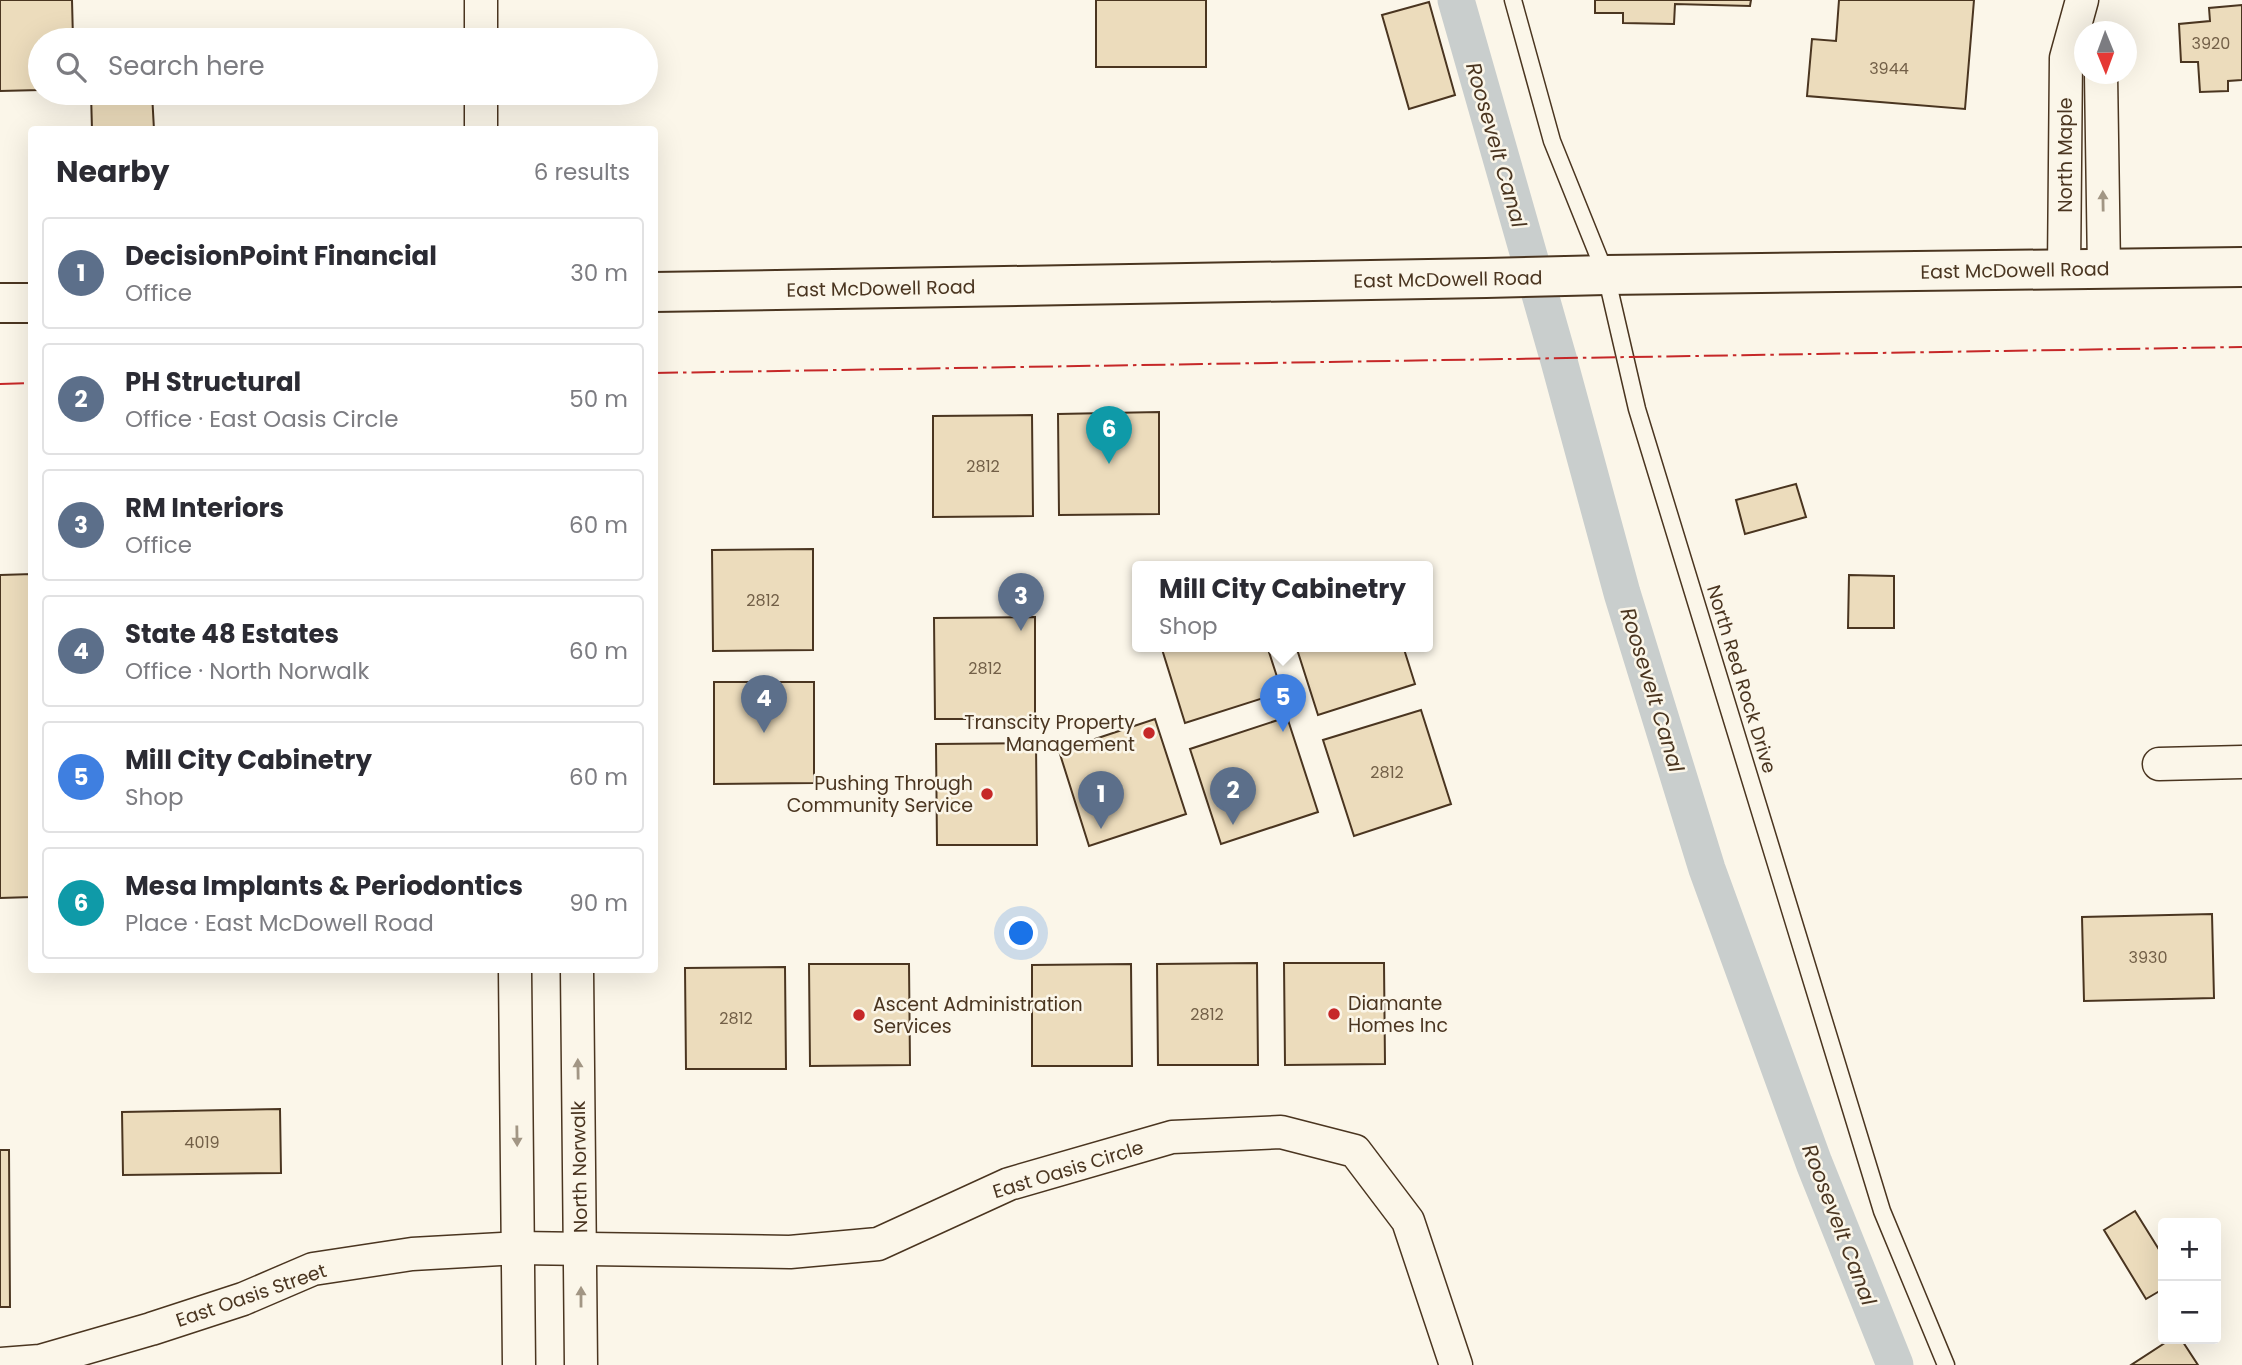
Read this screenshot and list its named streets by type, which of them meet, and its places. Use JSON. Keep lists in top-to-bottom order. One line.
{"streets":{"main road":["East McDowell Road"],"street":["North Maple","North Norwalk","East Oasis Circle","East Oasis Street"],"lane":["North Red Rock Drive"]},"crossings":[["North Maple","East McDowell Road"],["East McDowell Road","North Red Rock Drive"],["North Norwalk","East Oasis Circle"],["East Oasis Circle","East Oasis Street"]],"water":["Roosevelt Canal"],"places":["Transcity Property Management","Pushing Through Community Service","Diamante Homes Inc","Ascent Administration Services"],"house_numbers":["3920","3944","2812","2812","2812","2812","3930","2812","2812","4019"],"north":"bottom","page":{"search":"Search here","heading":["Nearby","6 results"],"list":[{"mark":"1","name":"DecisionPoint Financial","note":"Office","value":"30 m"},{"mark":"2","name":"PH Structural","note":"Office · East Oasis Circle","value":"50 m"},{"mark":"3","name":"RM Interiors","note":"Office","value":"60 m"},{"mark":"4","name":"State 48 Estates","note":"Office · North Norwalk","value":"60 m"},{"mark":"5","name":"Mill City Cabinetry","note":"Shop","value":"60 m"},{"mark":"6","name":"Mesa Implants & Periodontics","note":"Place · East McDowell Road","value":"90 m"}],"pins":["6","3","5","4","2","1"],"popup":["Mill City Cabinetry","Shop"],"map_buttons":["+","−"]}}
